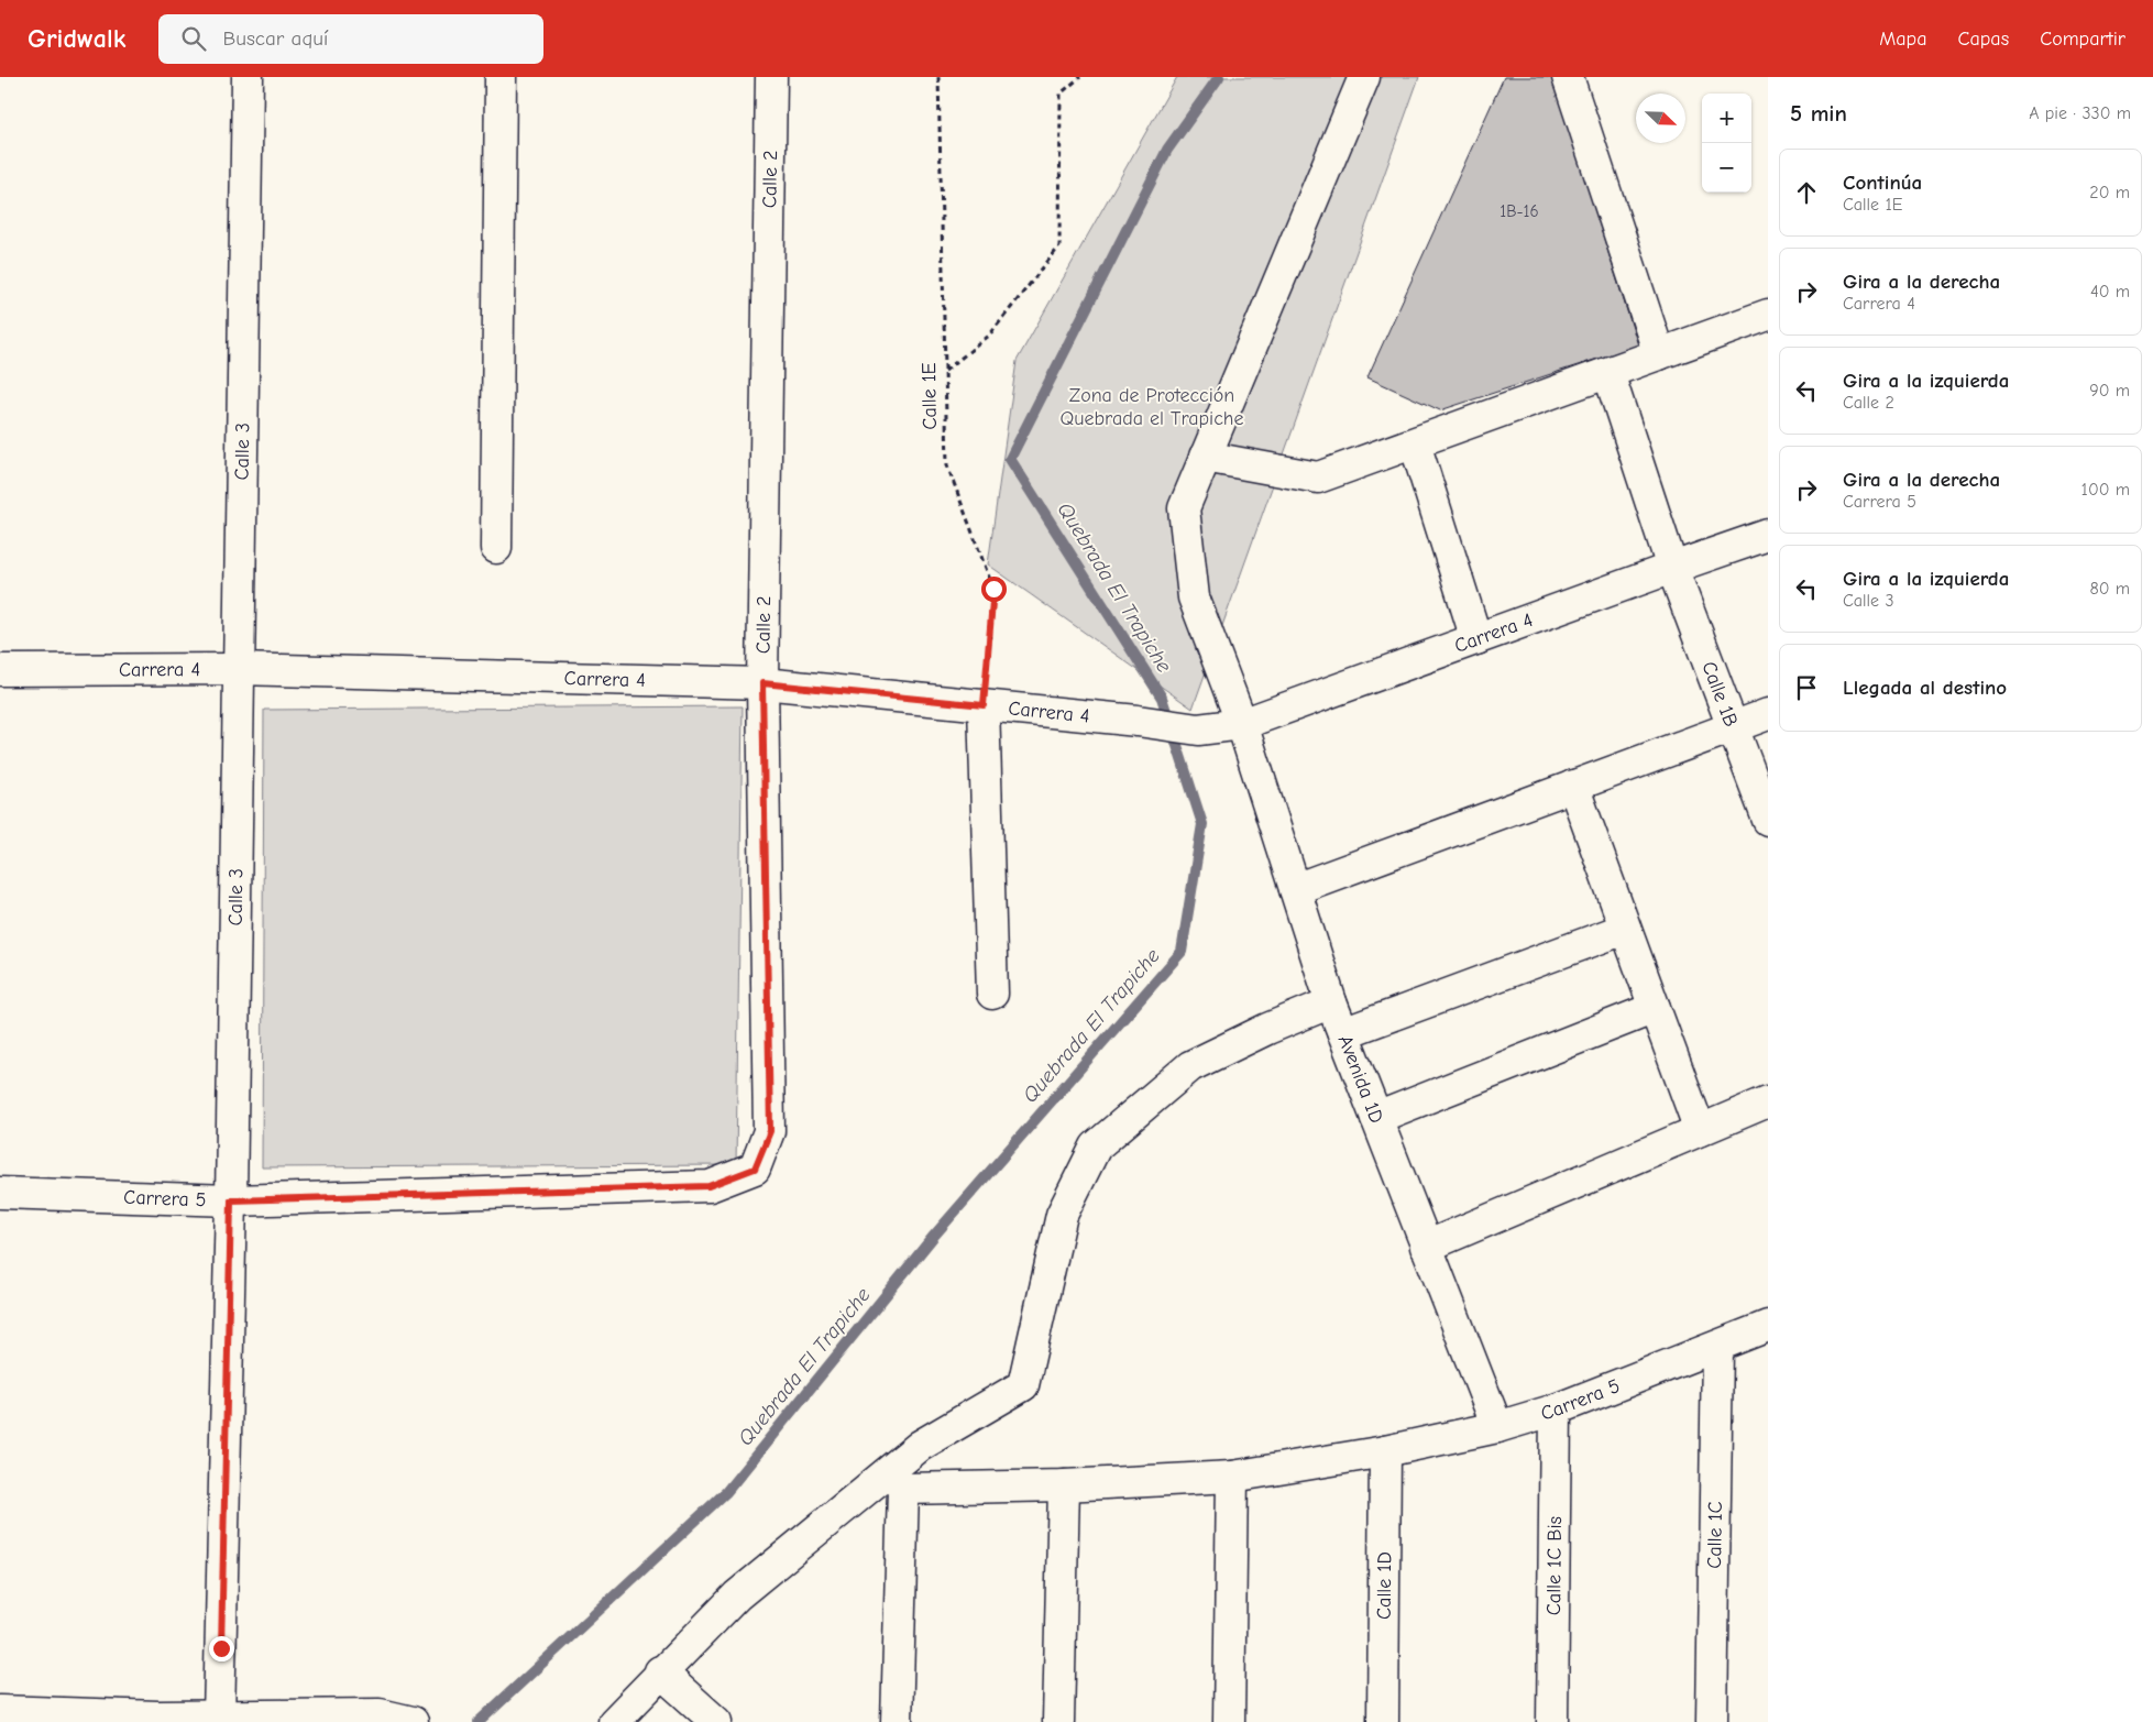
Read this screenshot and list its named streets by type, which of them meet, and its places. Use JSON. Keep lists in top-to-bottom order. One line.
{"streets":{"street":["Calle 2","Calle 3","Carrera 4","Calle 1B","Avenida 1D","Carrera 5","Calle 1C","Calle 1C Bis","Calle 1D"],"path":["Calle 1E"]},"crossings":[["Calle 2","Carrera 4"],["Calle 2","Carrera 5"],["Calle 1E","Carrera 4"],["Calle 3","Carrera 4"],["Calle 3","Carrera 5"],["Carrera 4","Calle 1B"],["Carrera 4","Avenida 1D"],["Avenida 1D","Carrera 5"],["Carrera 5","Calle 1C"],["Carrera 5","Calle 1C Bis"],["Carrera 5","Calle 1D"]],"water":["Quebrada El Trapiche"],"parks":["Zona de Protección Quebrada el Trapiche"],"house_numbers":["1B-16"],"north":"bottom right","page":{"header":"Gridwalk","search":"Buscar aquí","nav":["Mapa","Capas","Compartir"],"heading":["5 min","A pie · 330 m"],"map_buttons":["+","−"],"list":[["Continúa","Calle 1E","20 m"],["Gira a la derecha","Carrera 4","40 m"],["Gira a la izquierda","Calle 2","90 m"],["Gira a la derecha","Carrera 5","100 m"],["Gira a la izquierda","Calle 3","80 m"],"Llegada al destino"]}}
